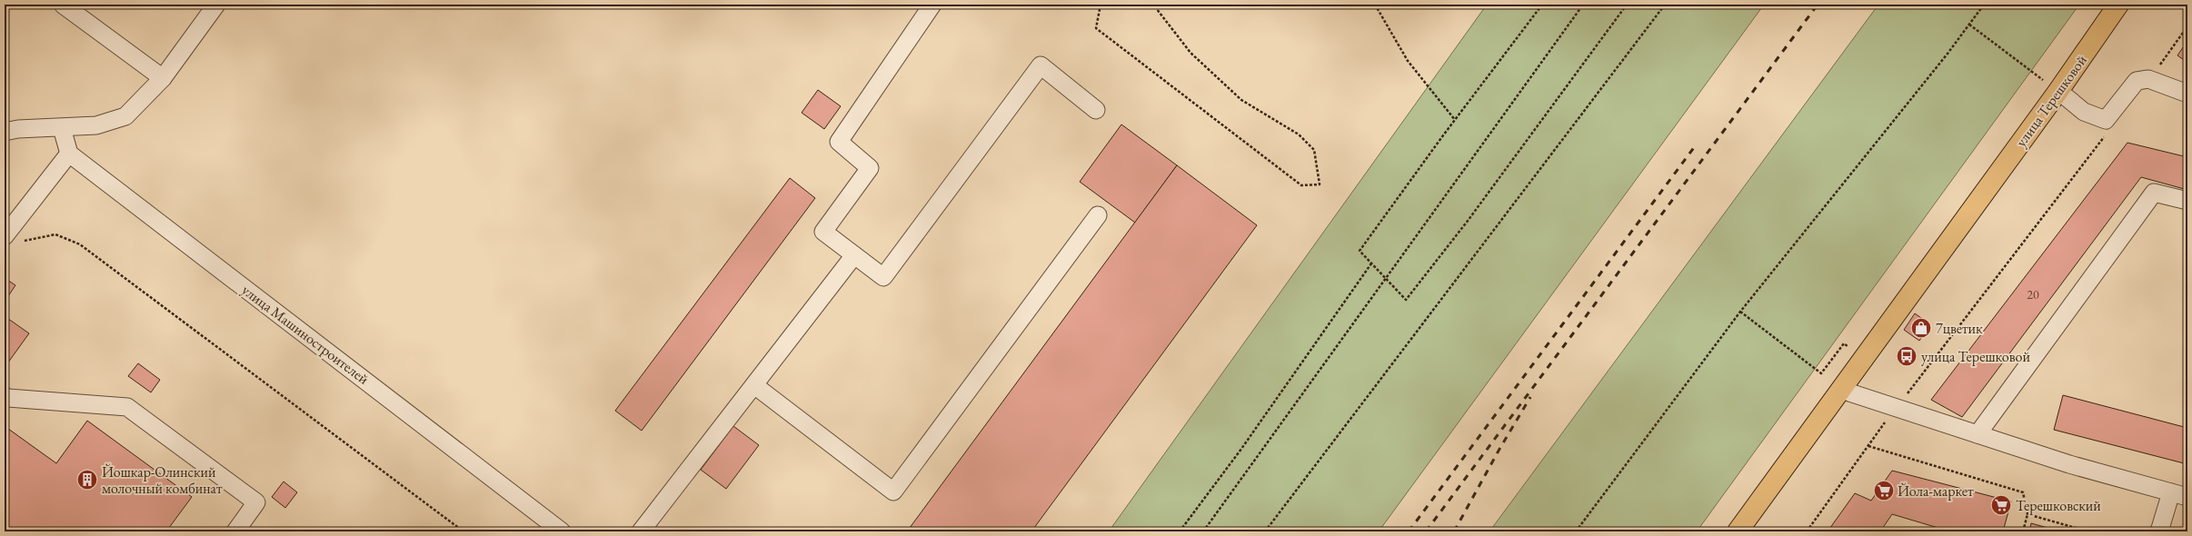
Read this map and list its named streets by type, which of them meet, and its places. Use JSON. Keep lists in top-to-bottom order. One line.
{"streets":{"main road":["улица Терешковой"],"street":["улица Машиностроителей"]},"places":{"shop":["7цветик"],"bus stop":["улица Терешковой"],"building":["Йошкар-Олинский молочный комбинат"],"supermarket":["Йола-маркет","Терешковский"]},"house_numbers":["20"]}
